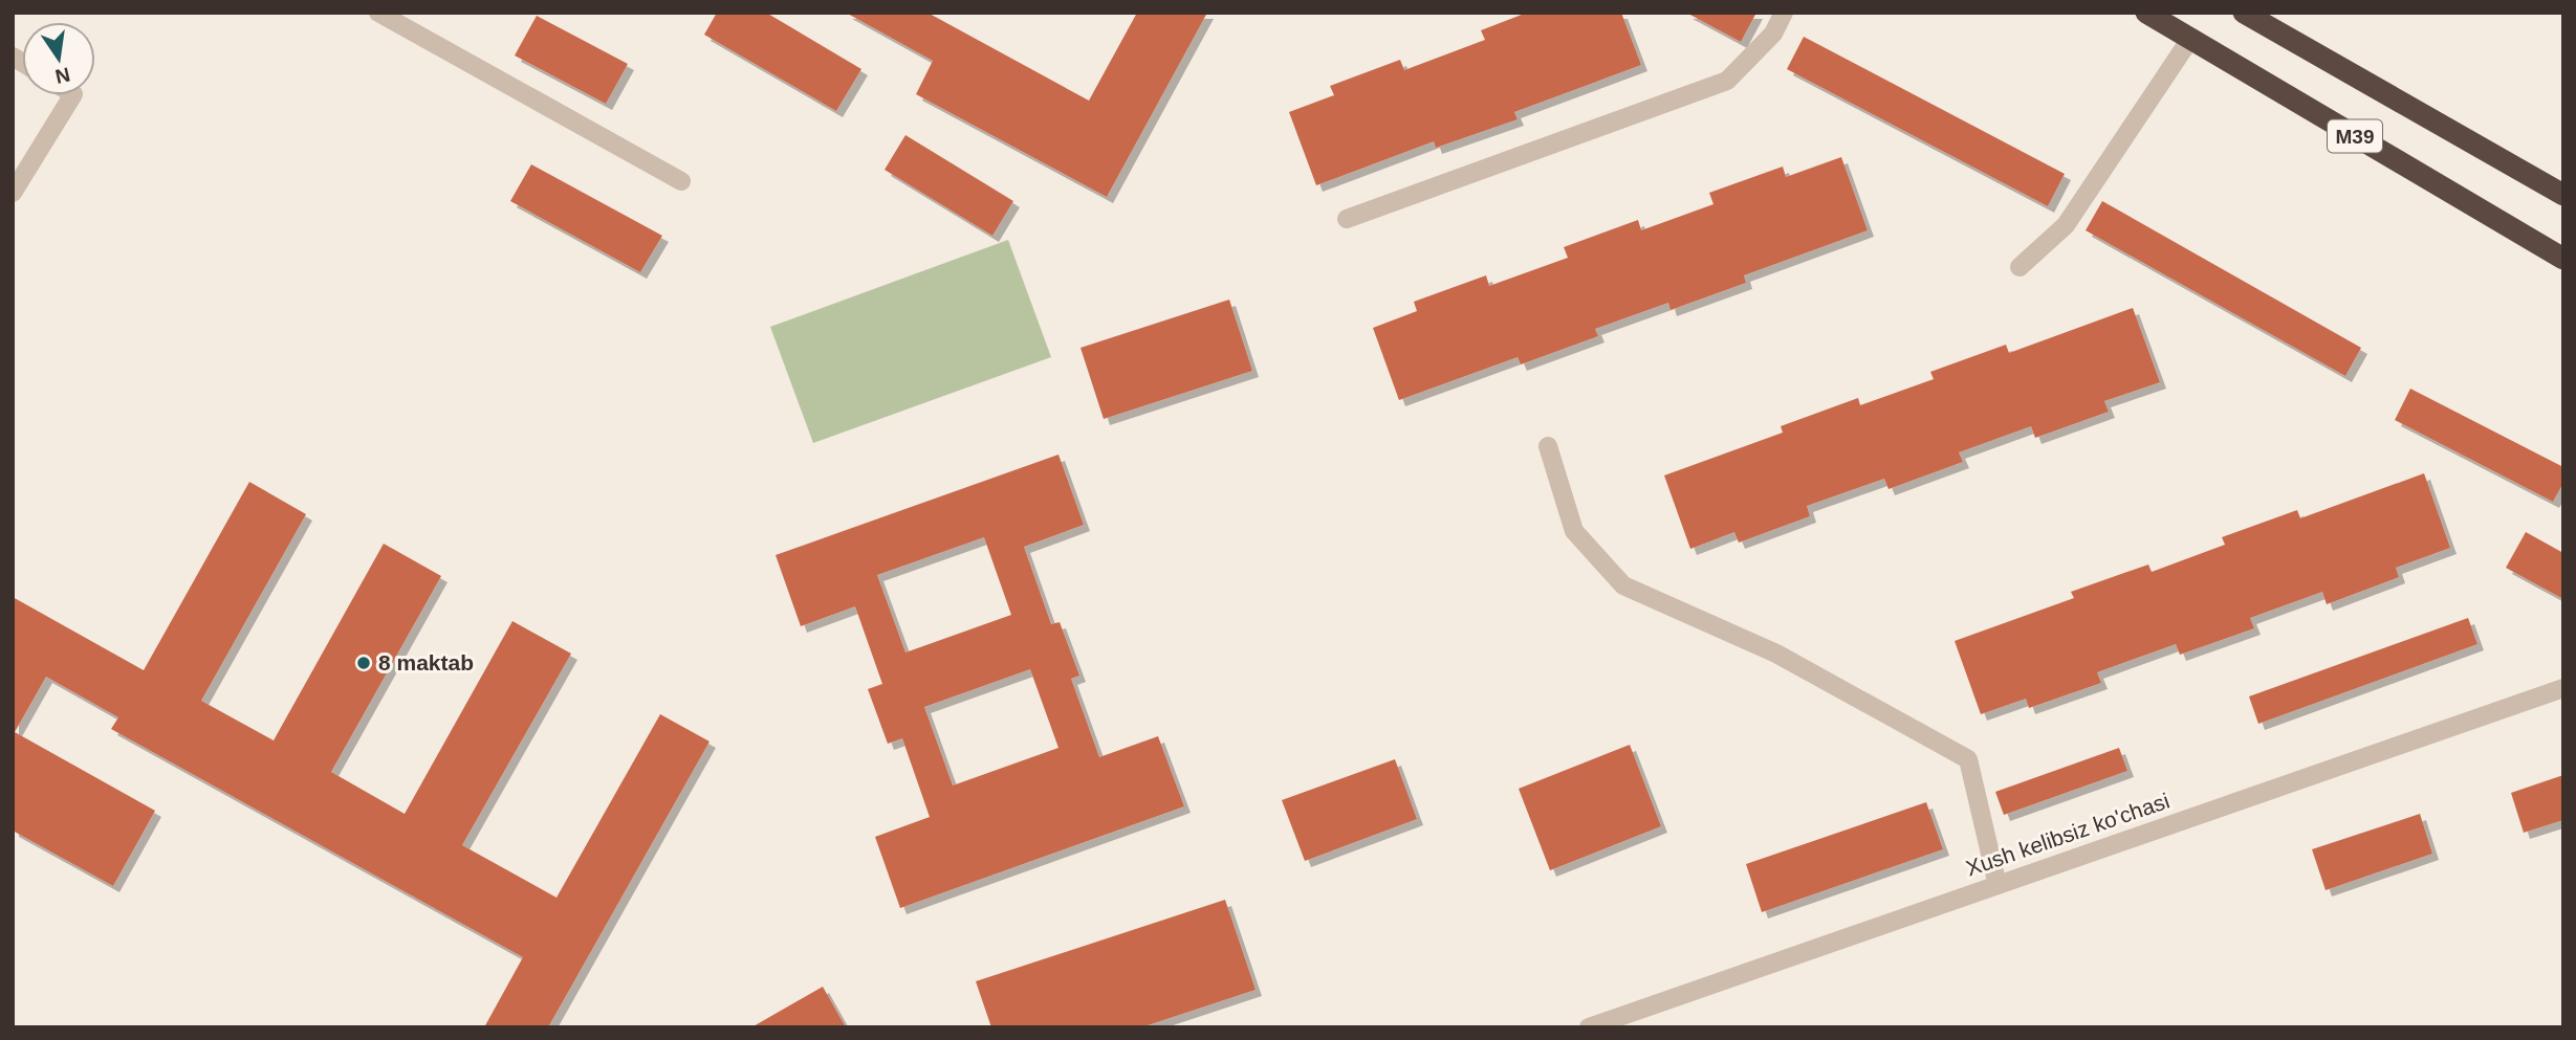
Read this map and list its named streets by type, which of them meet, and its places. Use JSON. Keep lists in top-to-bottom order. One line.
{"streets":{"highway":["M39"],"street":["Xush kelibsiz ko'chasi"]},"places":["8 maktab"],"north":"bottom"}
